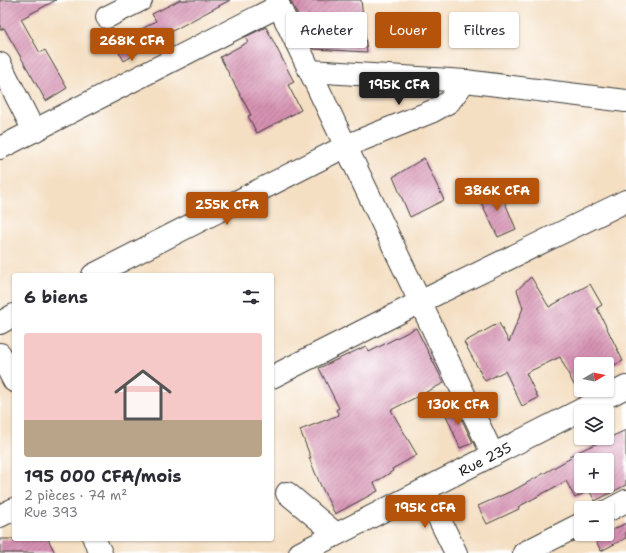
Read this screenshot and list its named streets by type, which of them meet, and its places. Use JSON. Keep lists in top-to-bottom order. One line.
{"streets":{"street":["Rue 235"]},"north":"right","page":{"chip":["Acheter","Louer","Filtres"],"price":["268K CFA","195K CFA","386K CFA","255K CFA","130K CFA","195K CFA"],"heading":"6 biens","list":[{"name":"195 000 CFA/mois","note":"2 pièces · 74 m² · Rue 393"}],"map_buttons":["+","−"]}}
